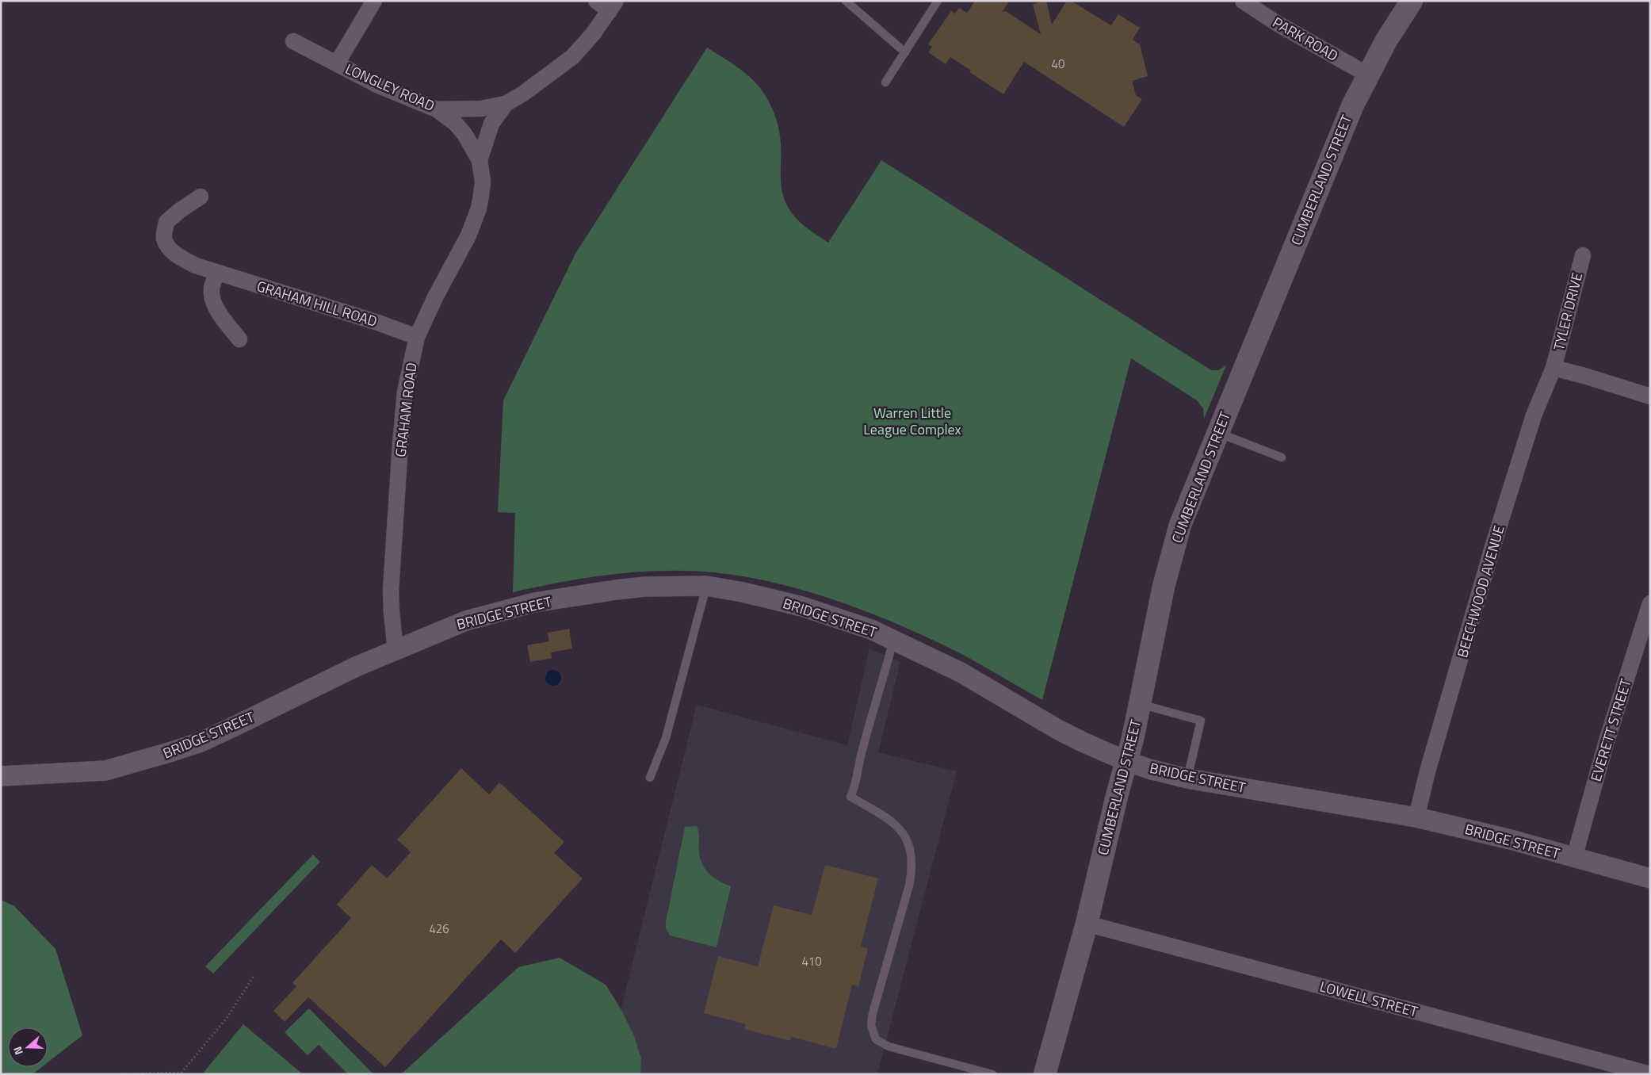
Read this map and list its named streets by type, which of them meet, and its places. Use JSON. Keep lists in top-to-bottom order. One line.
{"streets":{"main road":["CUMBERLAND STREET"],"street":["PARK ROAD","LONGLEY ROAD","GRAHAM HILL ROAD","TYLER DRIVE","GRAHAM ROAD","BEECHWOOD AVENUE","BRIDGE STREET","EVERETT STREET","LOWELL STREET"]},"crossings":[["PARK ROAD","CUMBERLAND STREET"],["LONGLEY ROAD","GRAHAM ROAD"],["CUMBERLAND STREET","BRIDGE STREET"],["CUMBERLAND STREET","LOWELL STREET"],["GRAHAM HILL ROAD","GRAHAM ROAD"],["TYLER DRIVE","BEECHWOOD AVENUE"],["GRAHAM ROAD","BRIDGE STREET"],["BEECHWOOD AVENUE","BRIDGE STREET"],["BRIDGE STREET","EVERETT STREET"]],"parks":["Warren Little League Complex"],"house_numbers":["40","426","410"],"north":"left"}
